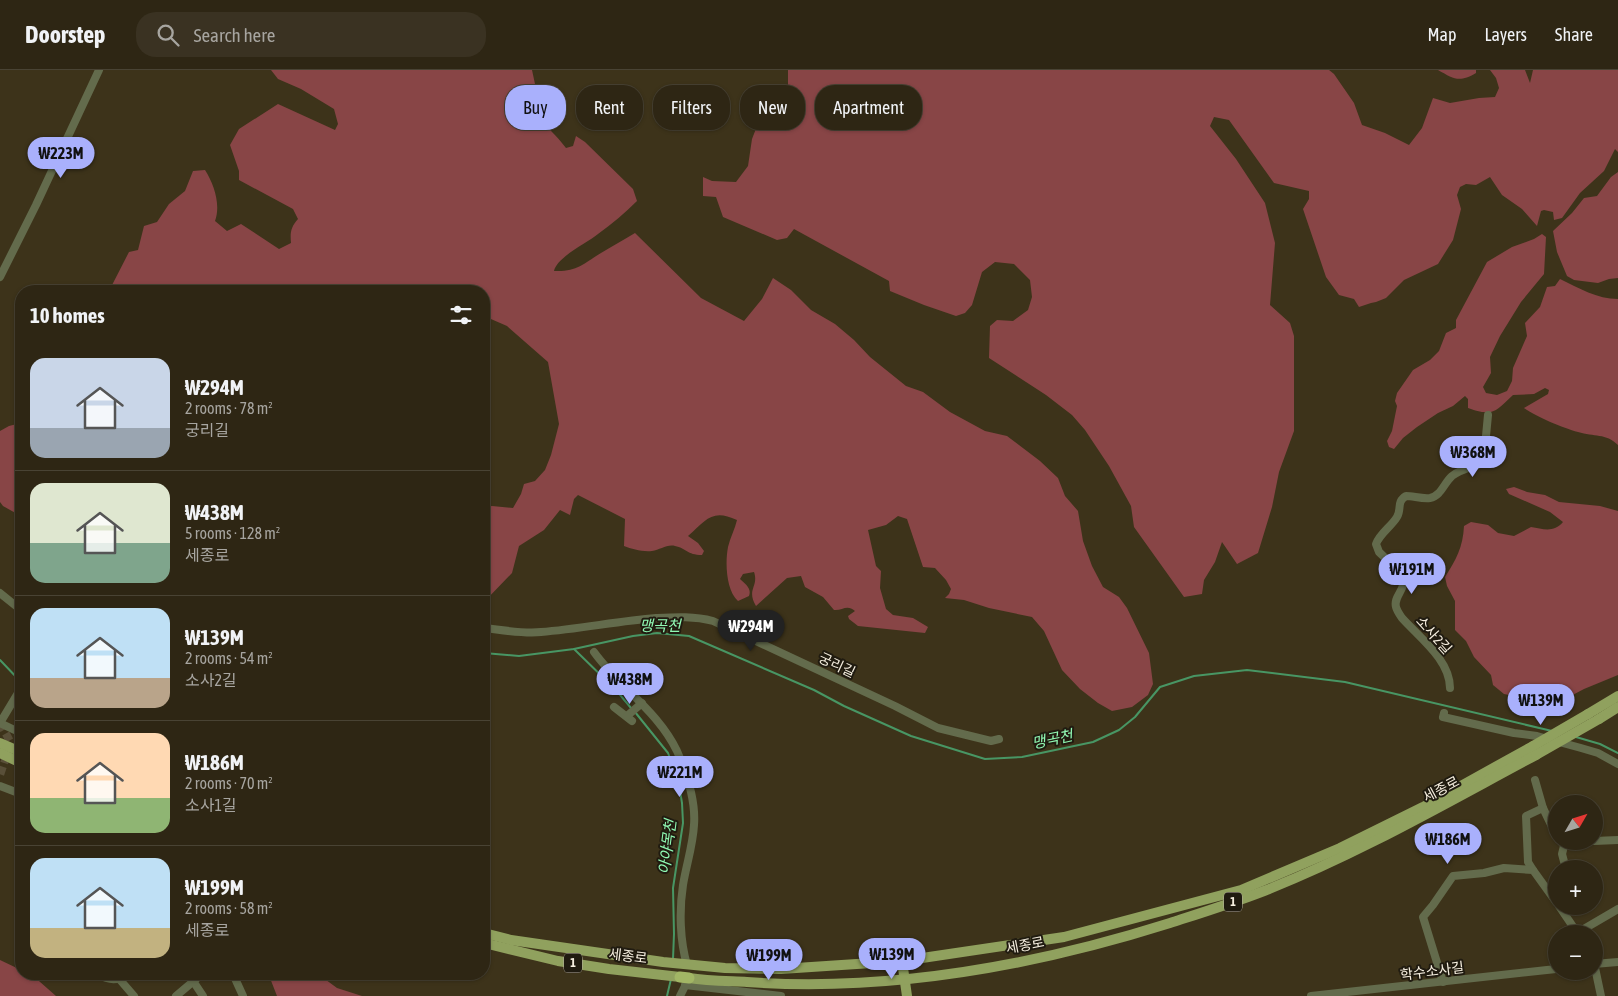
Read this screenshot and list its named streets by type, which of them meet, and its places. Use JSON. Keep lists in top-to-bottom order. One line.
{"streets":{"main road":["세종로","1"],"street":["소사2길","궁리길","학수소사길"]},"crossings":[["세종로","1"]],"water":["맹곡천","아야목천"],"north":"top right","page":{"header":"Doorstep","search":"Search here","nav":["Map","Layers","Share"],"chip":["Buy","Rent","Filters","New","Apartment"],"price":["₩223M","₩368M","₩191M","₩294M","₩438M","₩139M","₩221M","₩186M","₩139M","₩199M"],"heading":"10 homes","list":[{"name":"₩294M","note":"2 rooms · 78 m² · 궁리길"},{"name":"₩438M","note":"5 rooms · 128 m² · 세종로"},{"name":"₩139M","note":"2 rooms · 54 m² · 소사2길"},{"name":"₩186M","note":"2 rooms · 70 m² · 소사1길"},{"name":"₩199M","note":"2 rooms · 58 m² · 세종로"}],"map_buttons":["+","−"]}}
